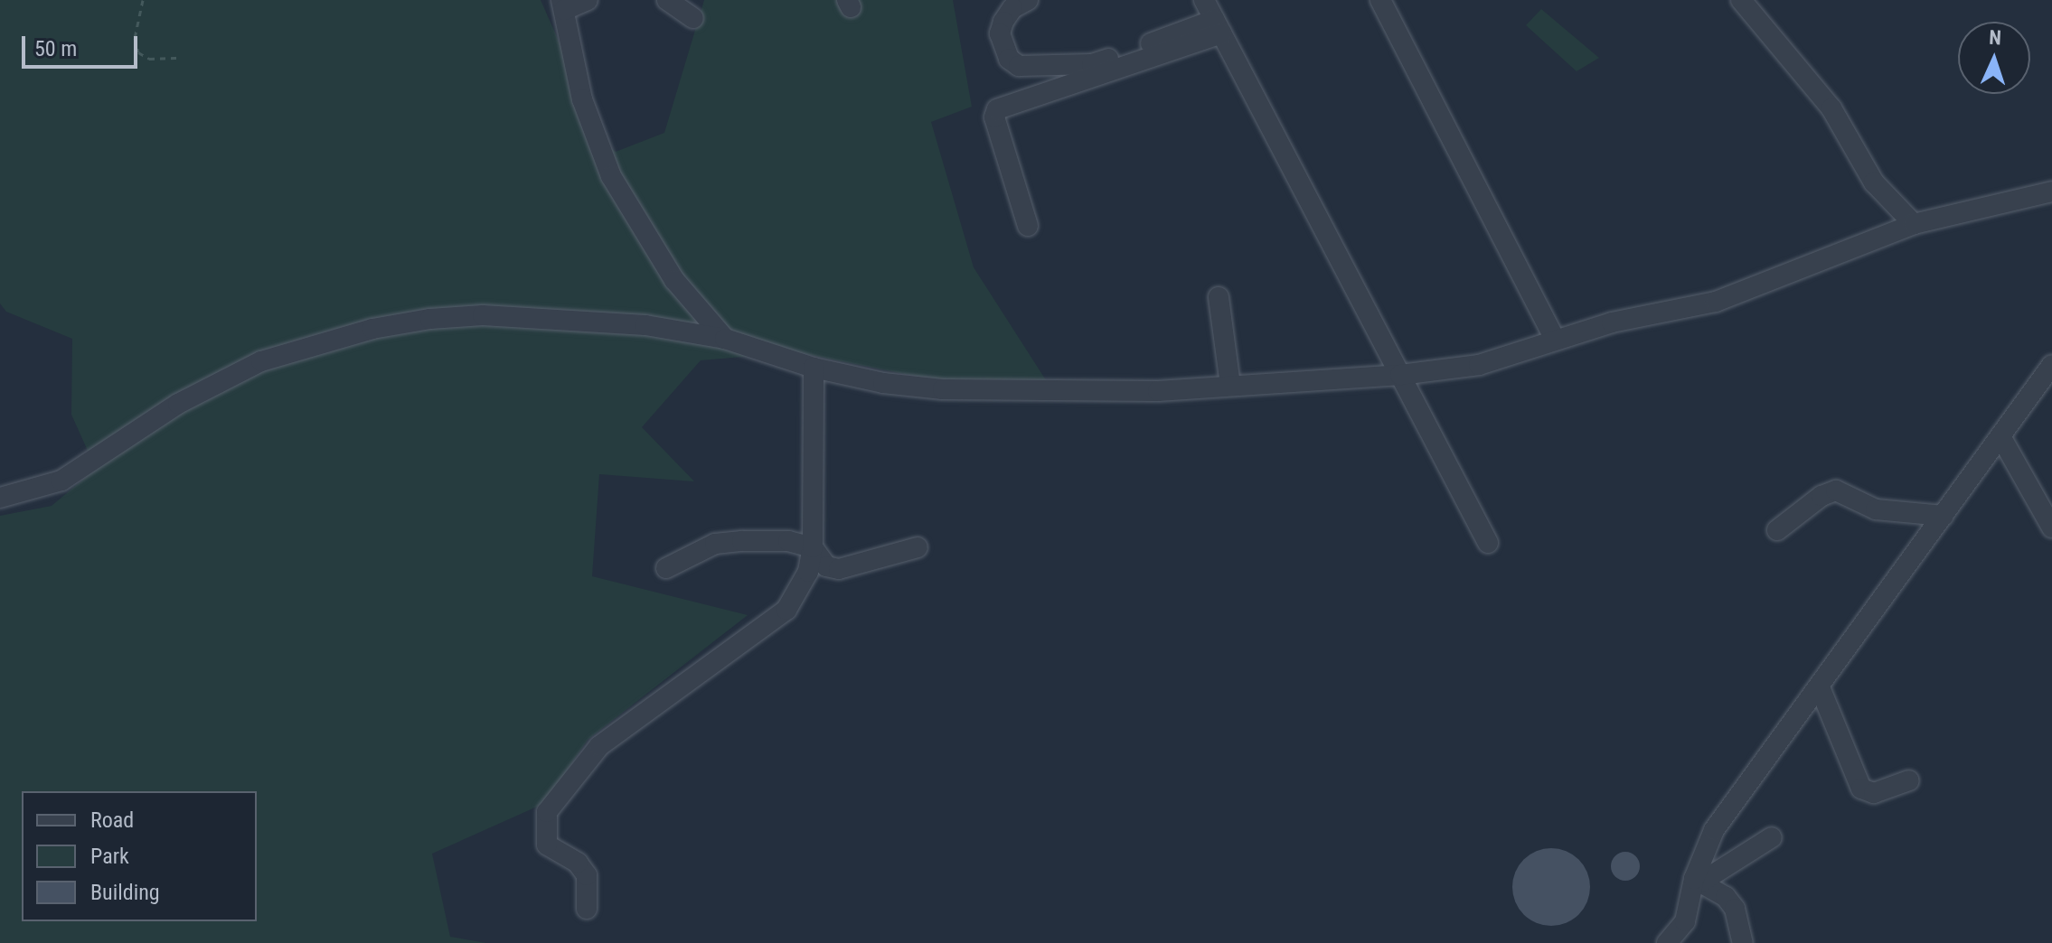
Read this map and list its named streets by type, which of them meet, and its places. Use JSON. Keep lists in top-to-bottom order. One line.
{"legend":["Road","Park","Building"],"scale_bar":"50 m","north":"top"}
